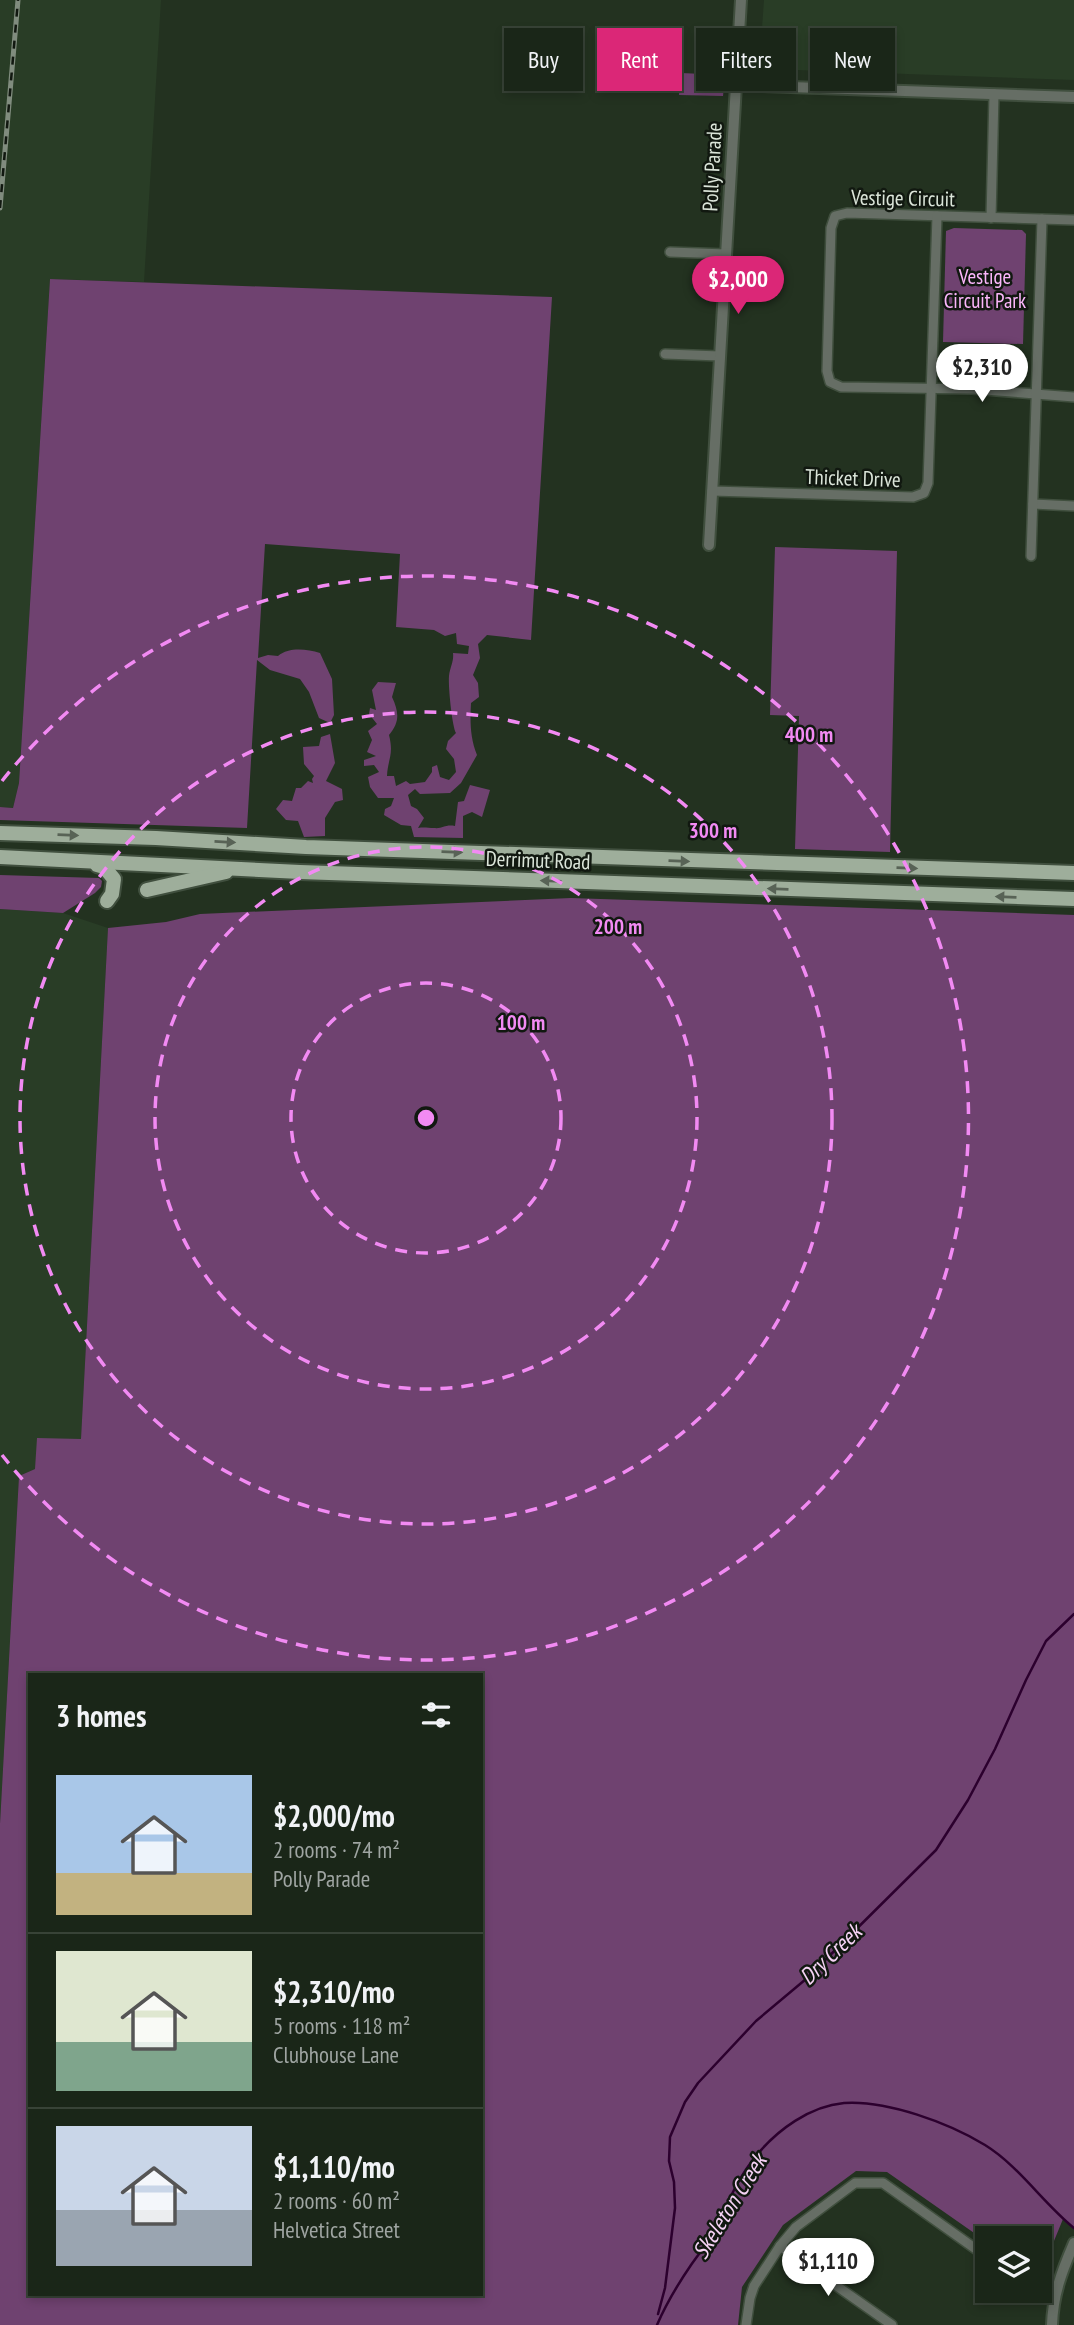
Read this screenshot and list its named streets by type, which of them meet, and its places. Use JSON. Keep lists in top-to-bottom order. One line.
{"streets":{"main road":["Derrimut Road"],"street":["Polly Parade","Vestige Circuit","Thicket Drive"]},"crossings":[["Polly Parade","Thicket Drive"],["Vestige Circuit","Thicket Drive"]],"water":["Dry Creek","Skeleton Creek"],"parks":["Vestige Circuit Park"],"page":{"chip":["Buy","Rent","Filters","New"],"price":["$2,000","$2,310","$1,110"],"heading":"3 homes","list":[{"name":"$2,000/mo","note":"2 rooms · 74 m² · Polly Parade"},{"name":"$2,310/mo","note":"5 rooms · 118 m² · Clubhouse Lane"},{"name":"$1,110/mo","note":"2 rooms · 60 m² · Helvetica Street"}]},"rings":["400 m","300 m","200 m","100 m"]}
